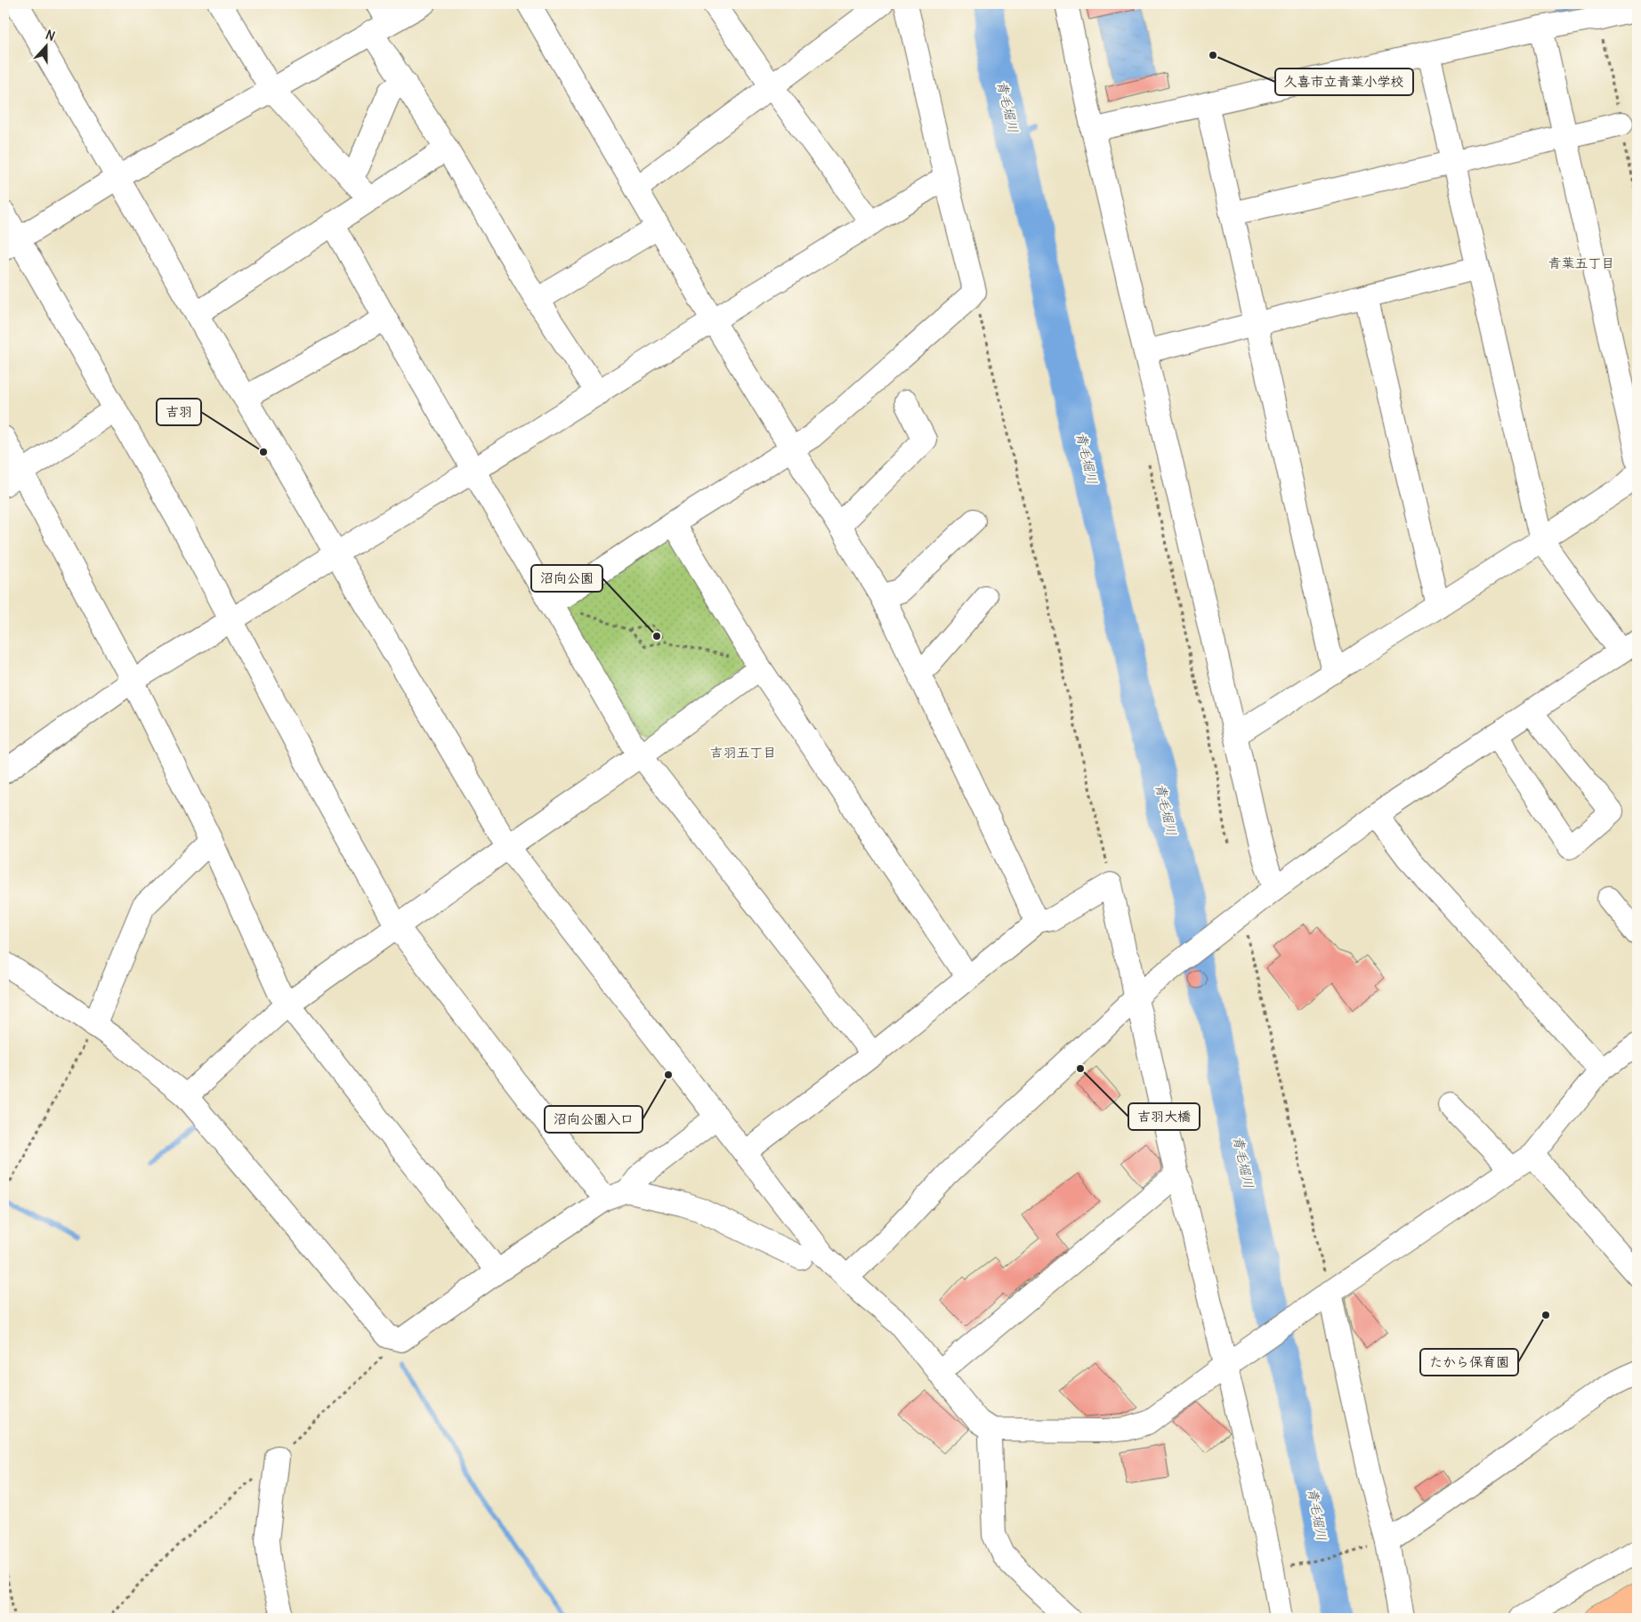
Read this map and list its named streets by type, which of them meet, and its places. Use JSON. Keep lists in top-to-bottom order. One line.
{"districts":["青葉五丁目","吉羽五丁目"],"water":["青毛堀川"],"places":["久喜市立青葉小学校","吉羽","沼向公園","吉羽大橋","沼向公園入口","たから保育園"],"north":"top"}
